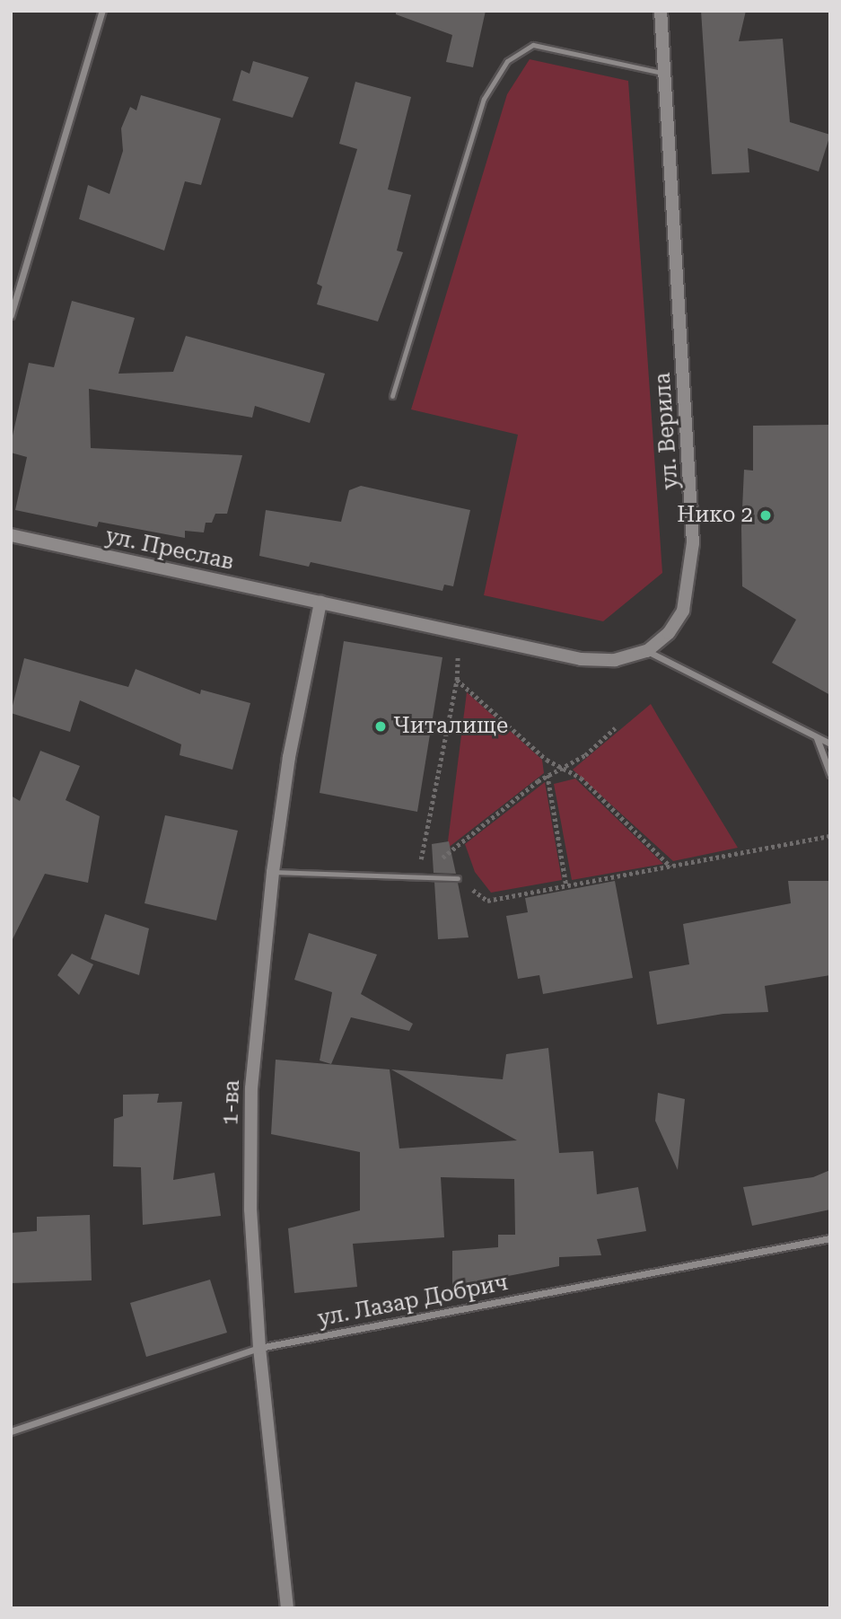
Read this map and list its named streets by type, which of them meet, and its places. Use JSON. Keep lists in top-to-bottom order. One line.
{"streets":{"street":["ул. Верила","ул. Преслав","1-ва","ул. Лазар Добрич"]},"crossings":[["ул. Верила","ул. Преслав"],["ул. Верила","1-ва"],["ул. Преслав","1-ва"],["1-ва","ул. Лазар Добрич"]],"places":["Нико 2","Читалище"]}
